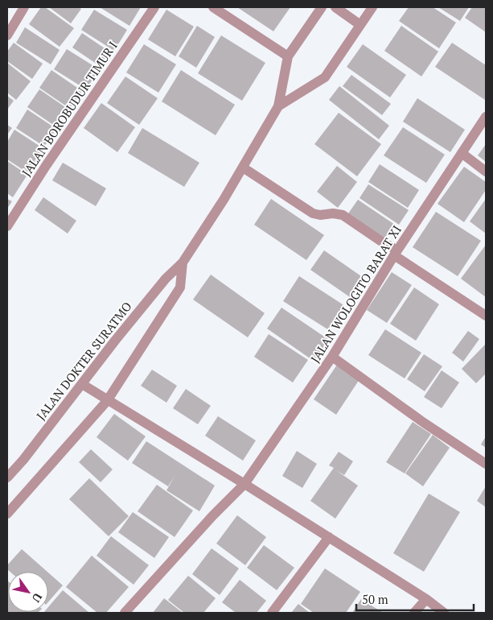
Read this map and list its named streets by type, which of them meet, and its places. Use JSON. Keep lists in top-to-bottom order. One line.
{"streets":{"street":["JALAN BOROBUDUR TIMUR I","JALAN WOLOGITO BARAT XI","JALAN DOKTER SURATMO"]},"scale_bar":"50 m","north":"bottom right"}
